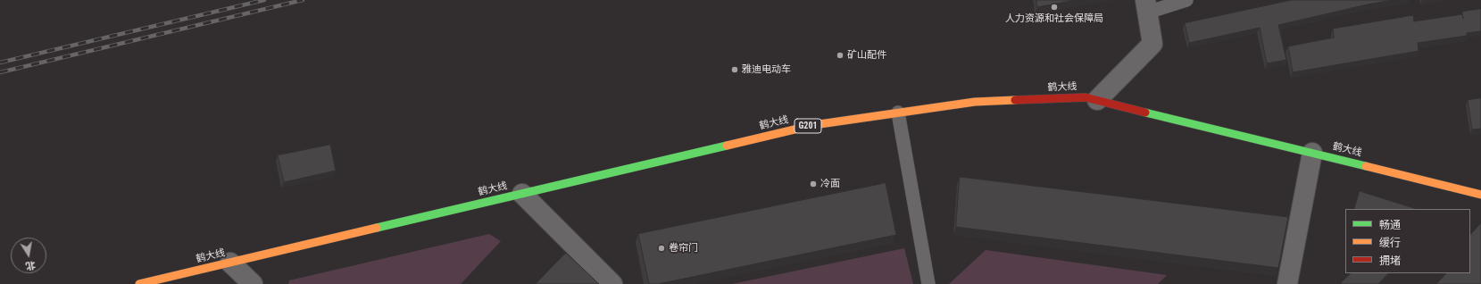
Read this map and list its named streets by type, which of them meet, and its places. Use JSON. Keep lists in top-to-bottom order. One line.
{"streets":{"highway":["鹤大线","G201"]},"places":["人力资源和社会保障局","矿山配件","雅迪电动车","冷面","卷帘门"],"legend":["畅通","缓行","拥堵"],"north":"bottom"}
